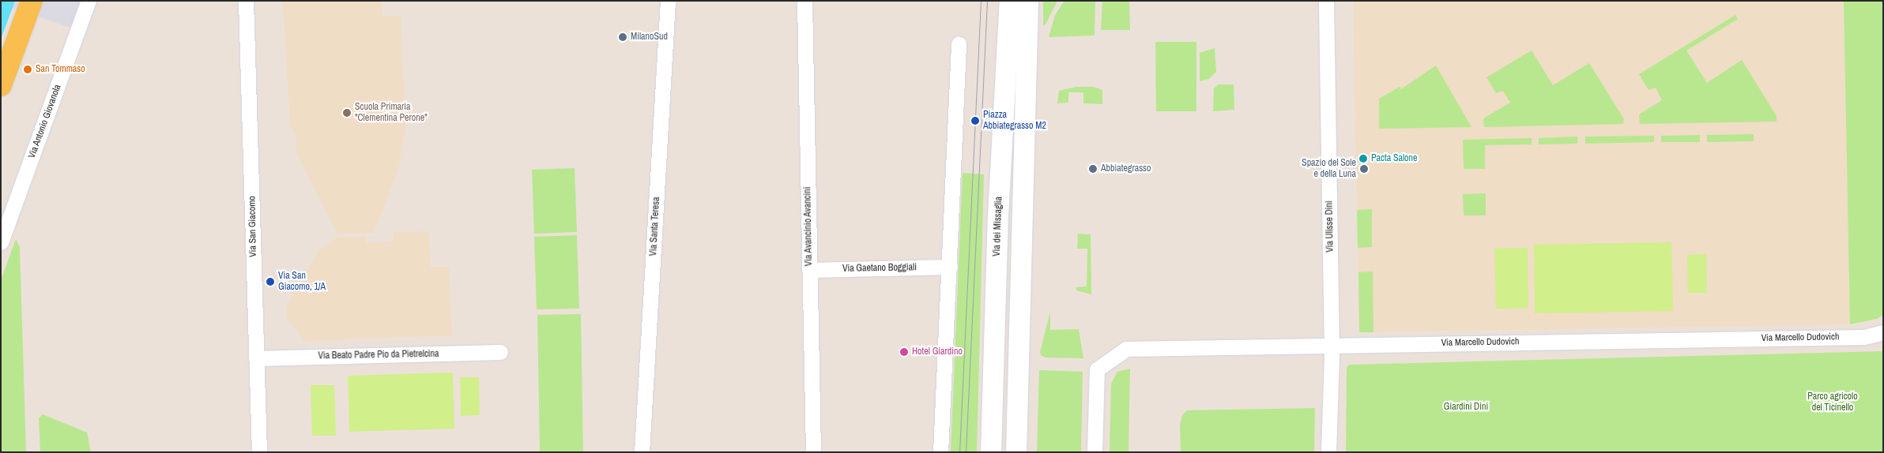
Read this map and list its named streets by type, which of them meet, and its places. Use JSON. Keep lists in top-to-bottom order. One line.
{"streets":{"main road":["Via dei Missaglia"],"street":["Via Antonio Giovanola","Via San Giacomo","Via Santa Teresa","Via Avancinio Avancini","Via Ulisse Dini","Via Gaetano Boggiali","Via Marcello Dudovich","Via Beato Padre Pio da Pietrelcina"]},"crossings":[["Via San Giacomo","Via Beato Padre Pio da Pietrelcina"],["Via Avancinio Avancini","Via Gaetano Boggiali"],["Via Ulisse Dini","Via Marcello Dudovich"]],"parks":["Parco agricolo del Ticinello","Giardini Dini"],"places":["MilanoSud","San Tommaso","Scuola Primaria \"Clementina Perone\"","Piazza Abbiategrasso M2","Pacta Salone","Abbiategrasso","Spazio del Sole e della Luna","Via San Giacomo, 1/A","Hotel Giardino"]}
